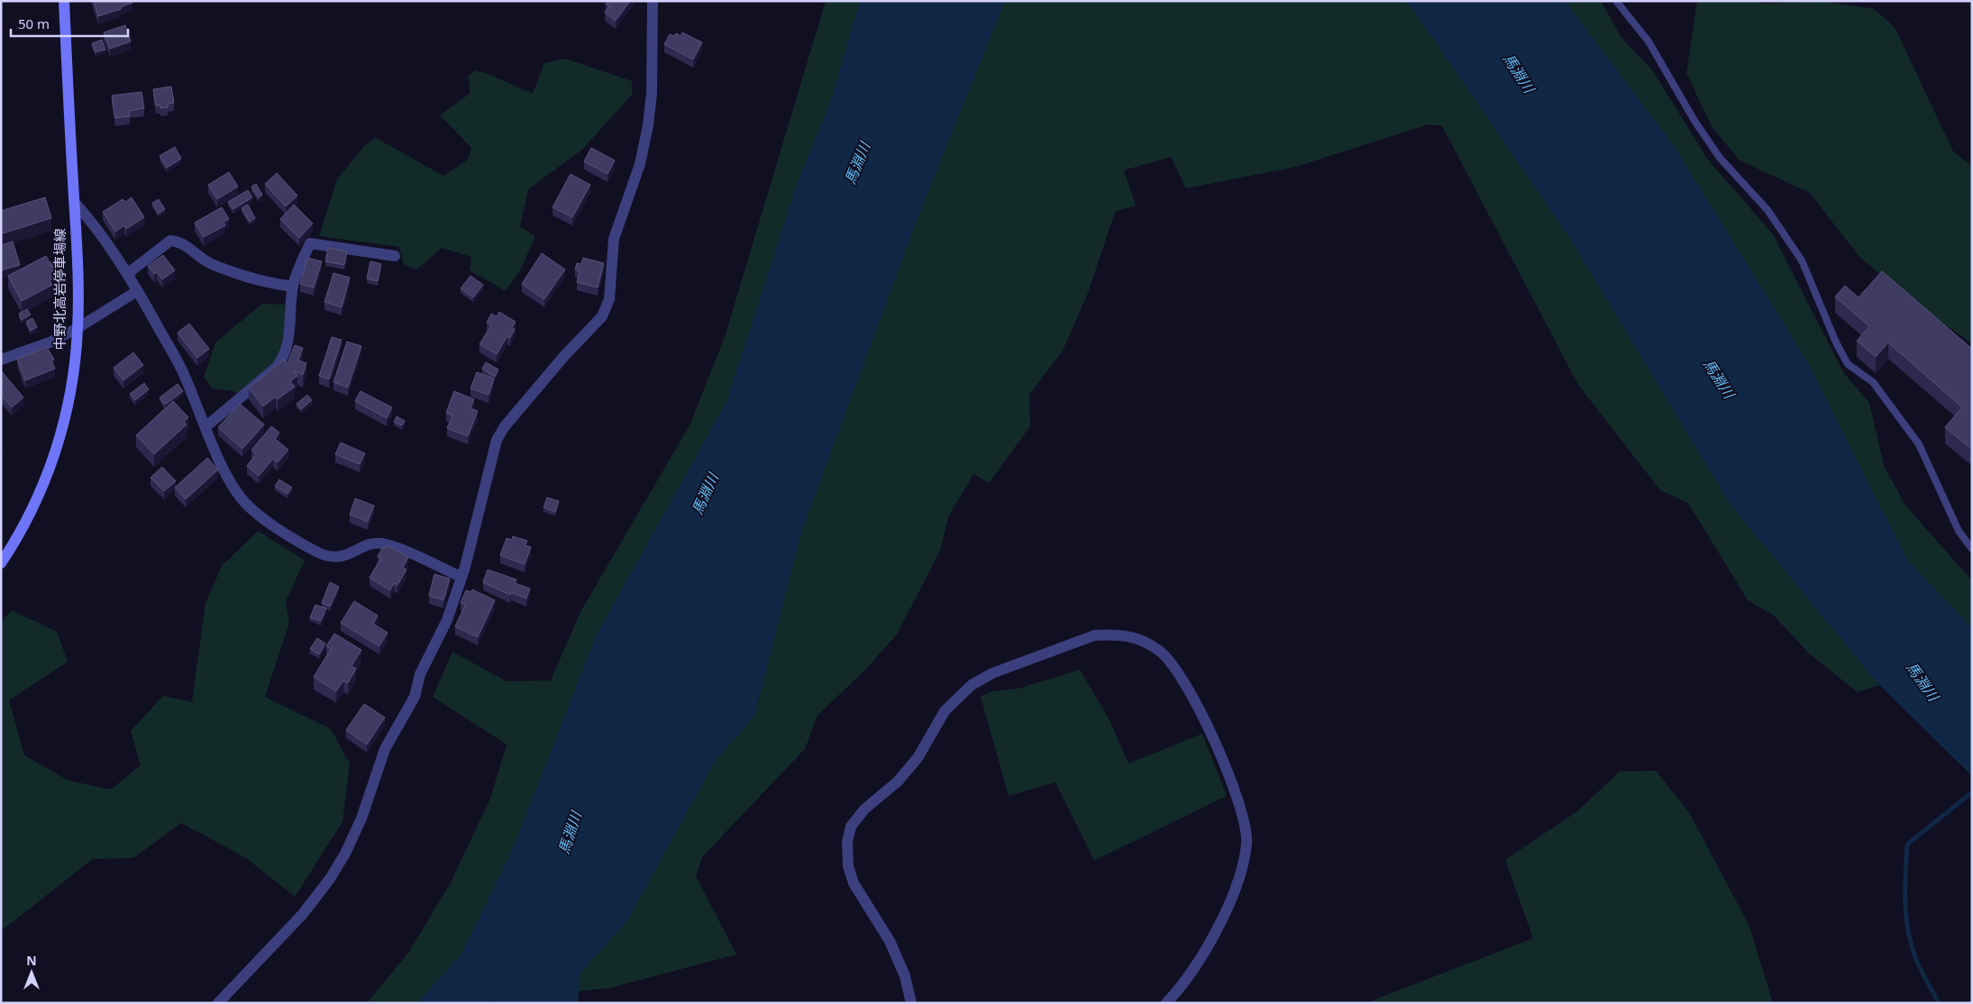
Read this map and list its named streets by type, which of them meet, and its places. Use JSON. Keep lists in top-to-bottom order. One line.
{"streets":{"main road":["中野北高岩停車場線"]},"water":["馬淵川"],"scale_bar":"50 m","north":"top"}
